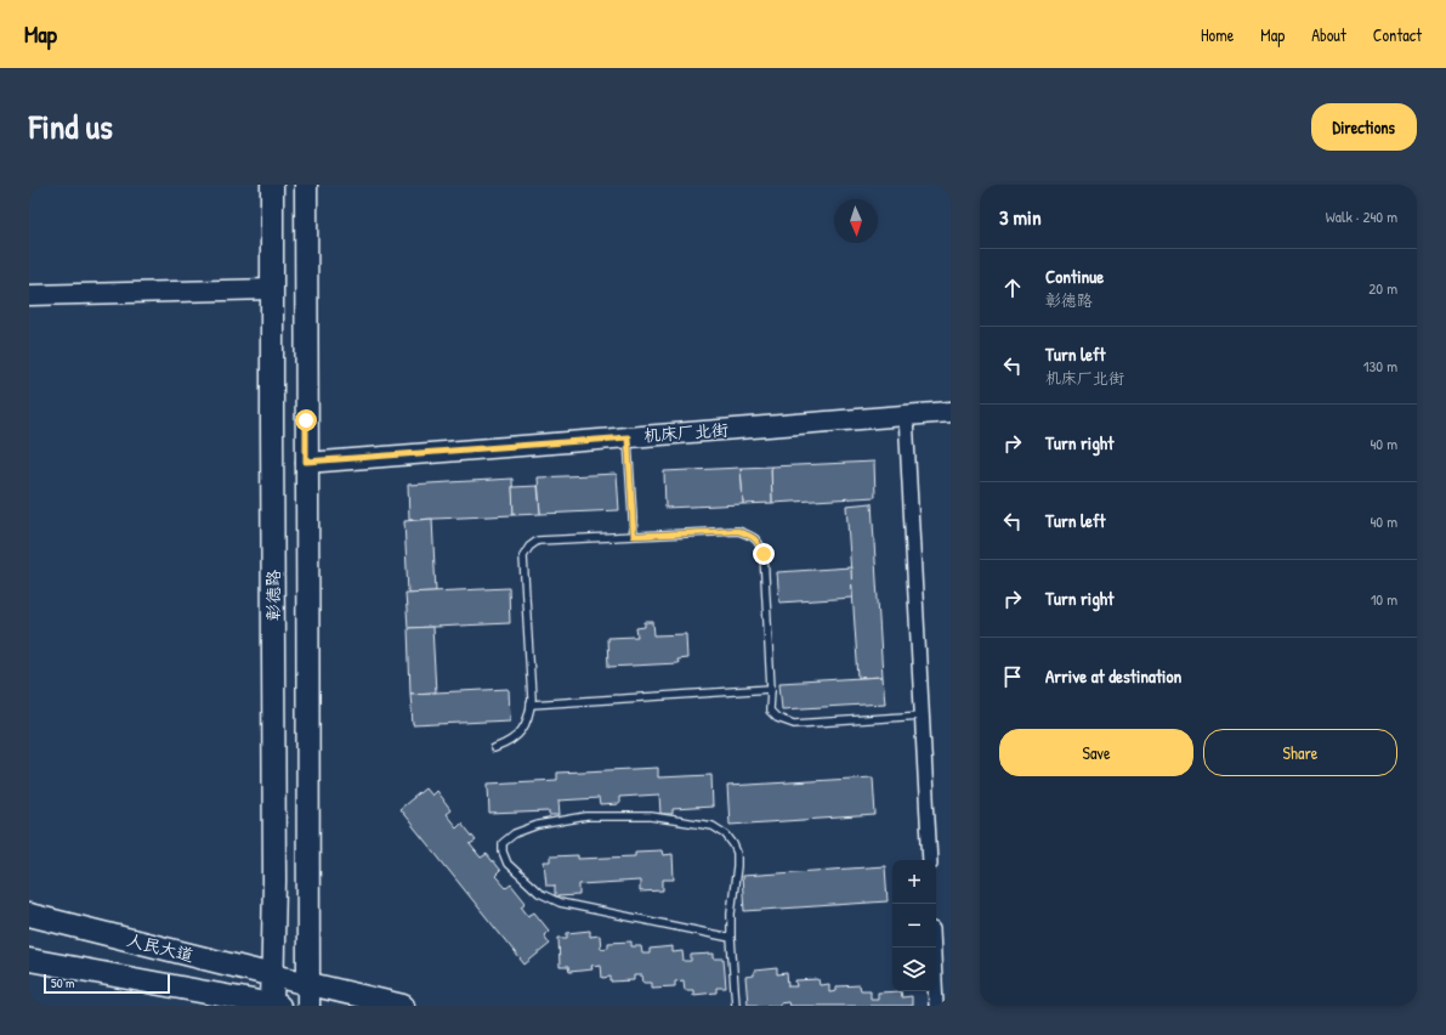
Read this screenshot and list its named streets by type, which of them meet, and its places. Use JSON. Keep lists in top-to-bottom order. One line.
{"streets":{"main road":["彰德路","人民大道"],"street":["机床厂北街"]},"crossings":[["机床厂北街","彰德路"],["彰德路","人民大道"]],"scale_bar":"50 m","north":"bottom","page":{"header":"Map","nav":["Home","Map","About","Contact"],"title":"Find us","buttons":["Directions",["Save","Share"]],"heading":["3 min","Walk · 240 m"],"list":[["Continue","彰德路","20 m"],["Turn left","机床厂北街","130 m"],["Turn right","40 m"],["Turn left","40 m"],["Turn right","10 m"],"Arrive at destination"],"map_buttons":["+","−"],"scale":"50 m"}}
